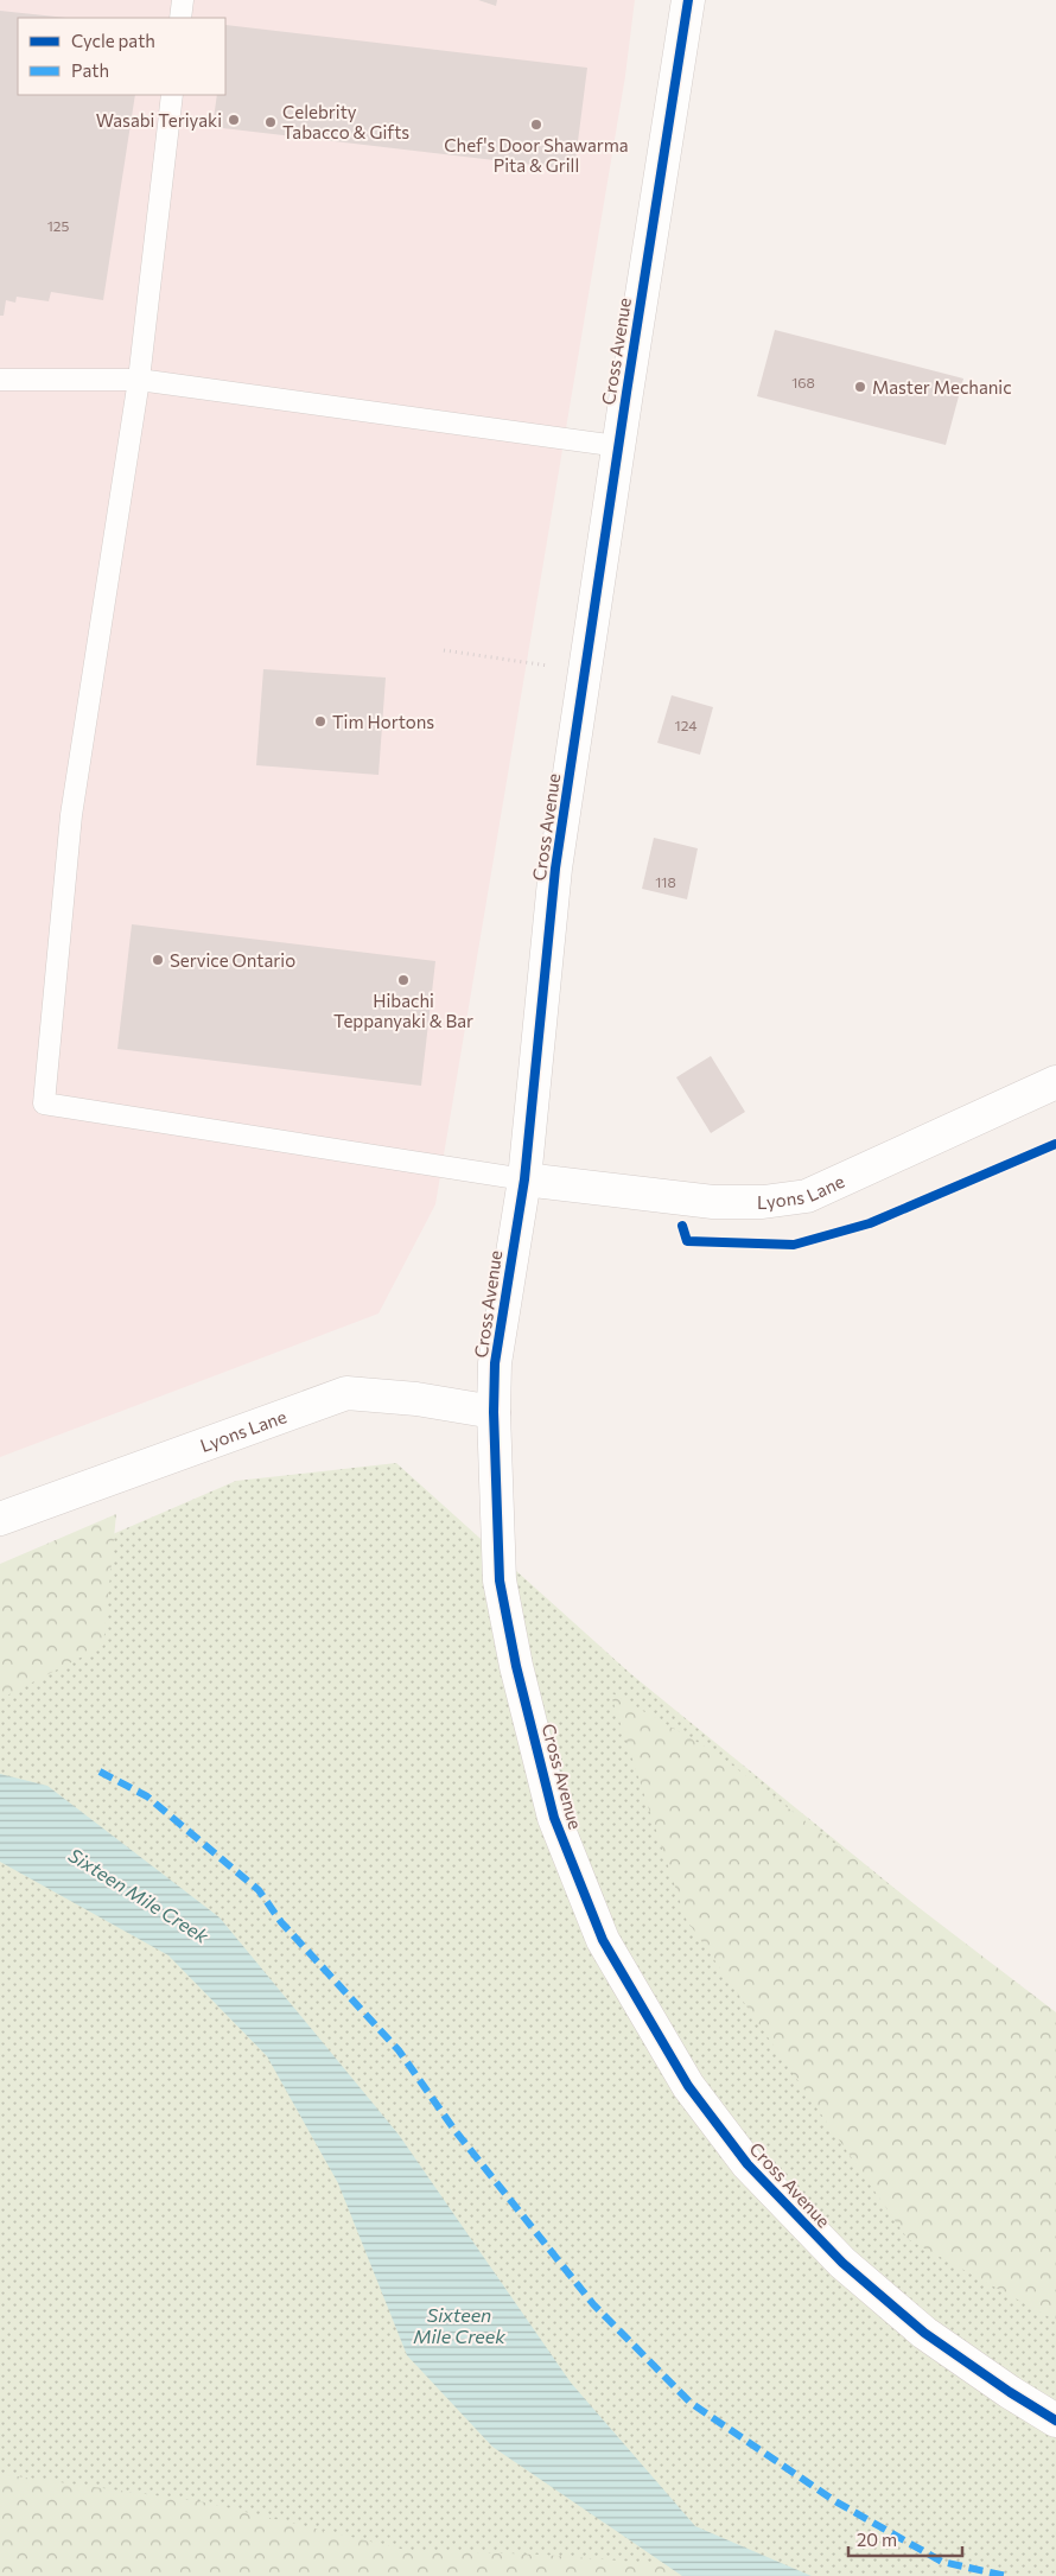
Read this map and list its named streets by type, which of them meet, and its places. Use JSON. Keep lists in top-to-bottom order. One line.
{"streets":{"street":["Cross Avenue","Lyons Lane"]},"crossings":[["Cross Avenue","Lyons Lane"]],"water":["Sixteen Mile Creek"],"places":["Wasabi Teriyaki","Celebrity Tabacco & Gifts","Chef's Door Shawarma Pita & Grill","Master Mechanic","Tim Hortons","Service Ontario","Hibachi Teppanyaki & Bar"],"house_numbers":["125","168","124","118"],"legend":["Cycle path","Path"],"scale_bar":"20 m"}
